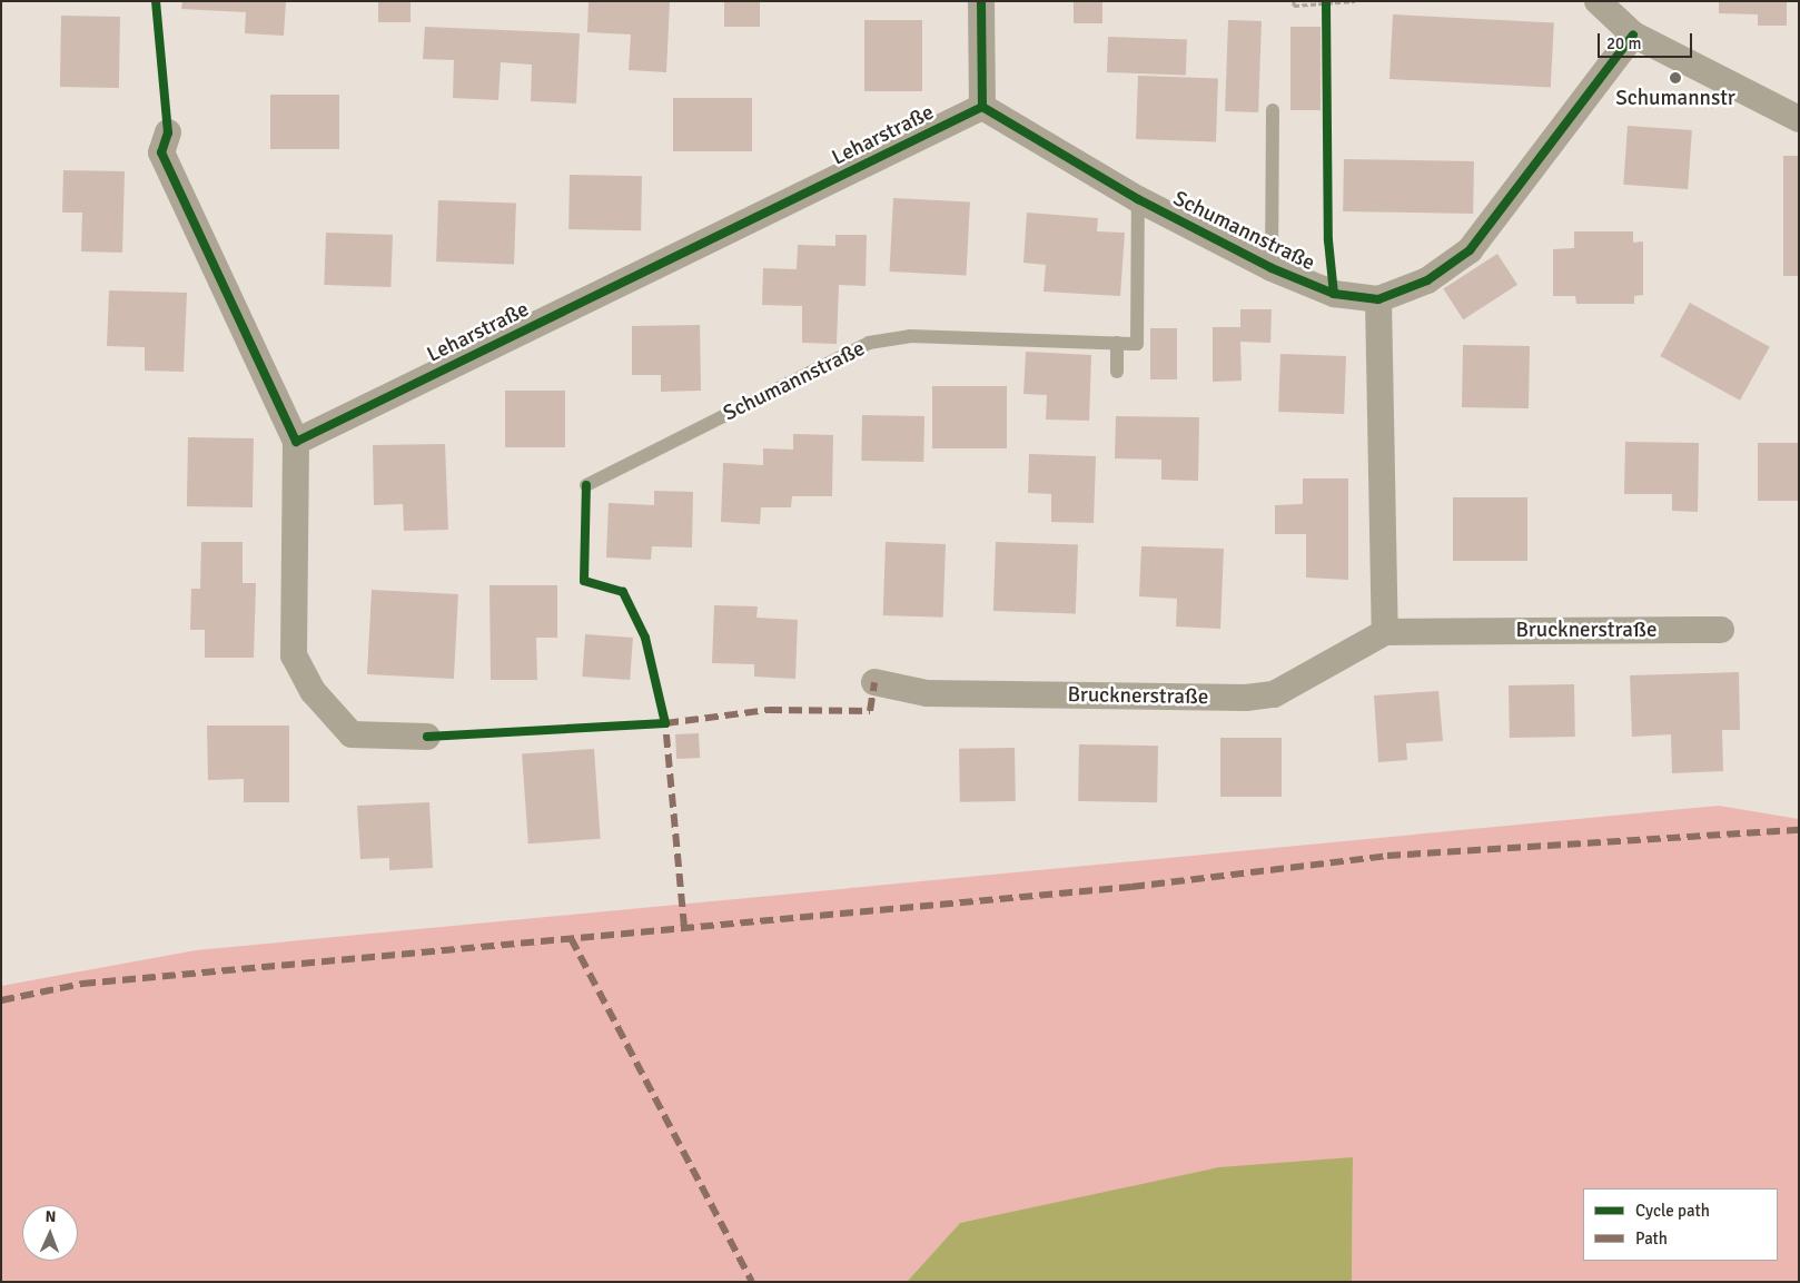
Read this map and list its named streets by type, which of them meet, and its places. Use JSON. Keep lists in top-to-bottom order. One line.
{"streets":{"street":["Leharstraße","Schumannstraße","Brucknerstraße"]},"crossings":[["Leharstraße","Schumannstraße"]],"places":["Schumannstr"],"legend":["Cycle path","Path"],"scale_bar":"20 m","north":"top"}
